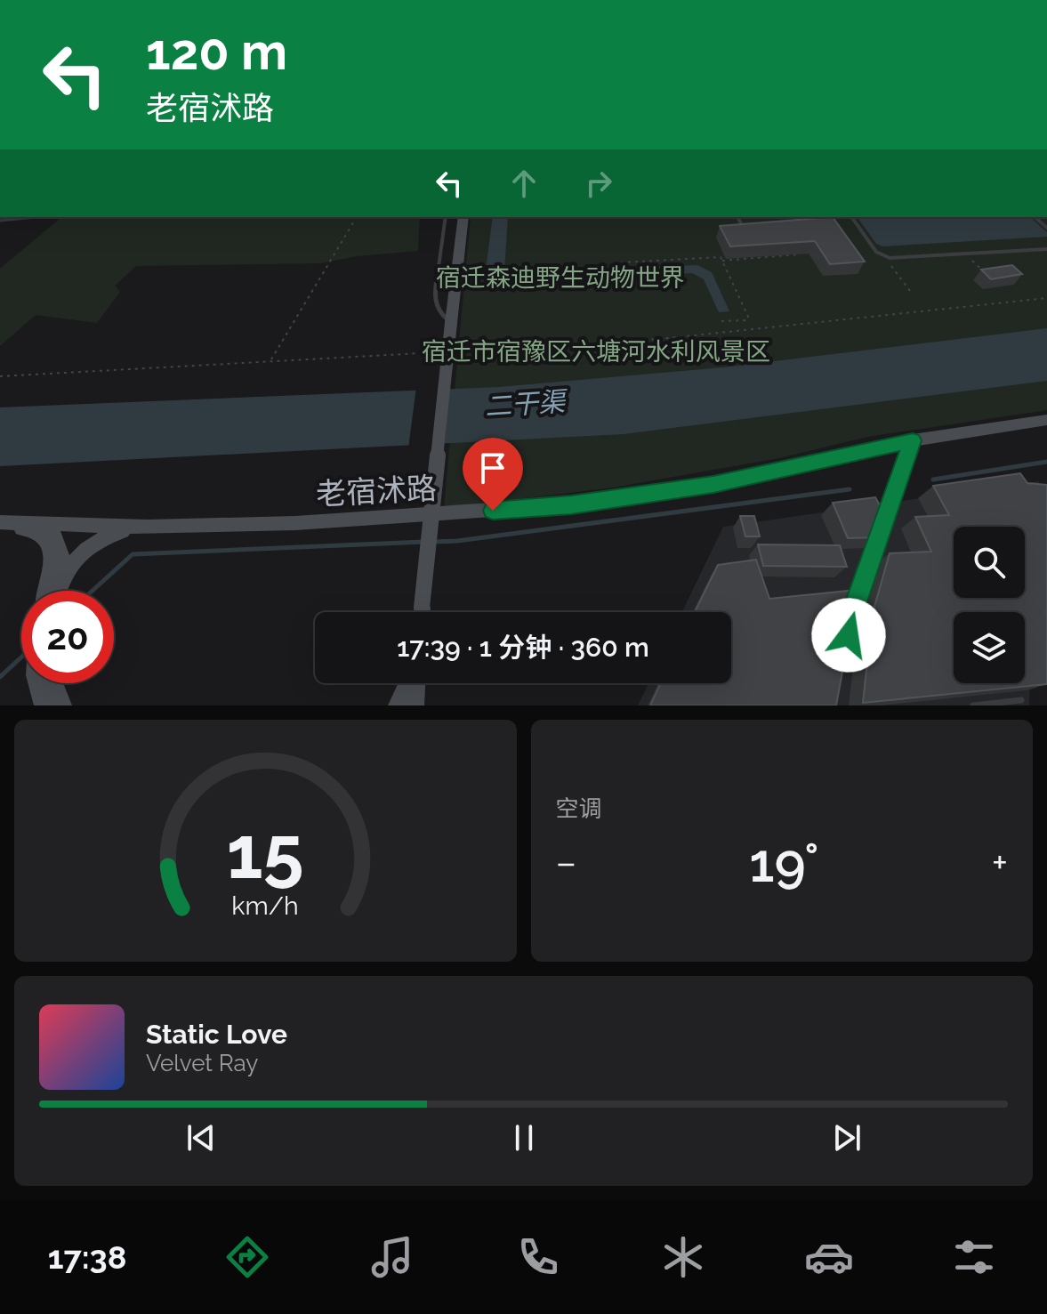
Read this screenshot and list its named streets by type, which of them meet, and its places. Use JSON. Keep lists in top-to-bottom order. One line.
{"streets":{"main road":["老宿沭路"]},"water":["二干渠"],"parks":["宿迁森迪野生动物世界","宿迁市宿豫区六塘河水利风景区"],"page":{"turn":["120 m","老宿沭路"],"limit":"20","trip":"17:39 · 1 分钟 · 360 m","tile":"空调","heat":["−","19°","+"],"song":["Static Love","Velvet Ray"],"tabs":"17:38","gauge":["15","km/h"]}}
